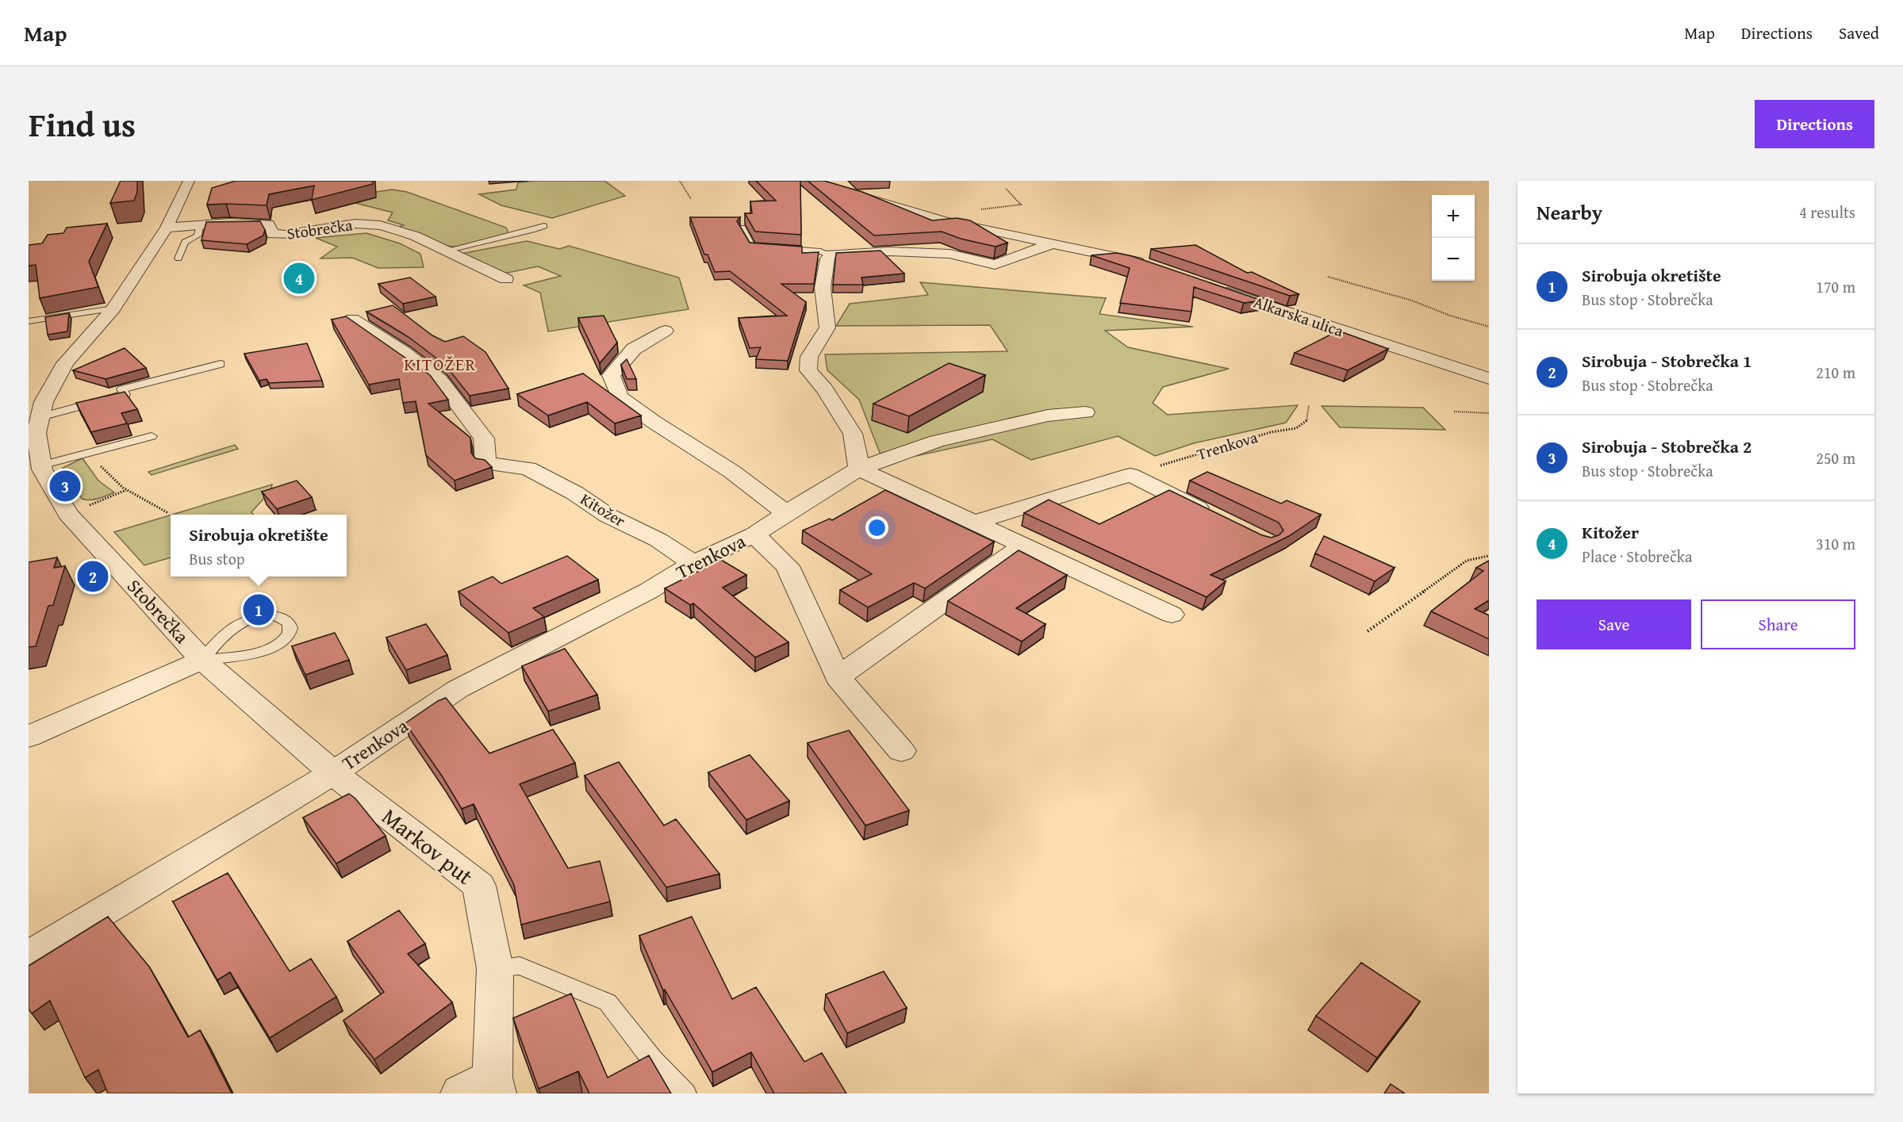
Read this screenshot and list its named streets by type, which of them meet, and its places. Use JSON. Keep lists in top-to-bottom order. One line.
{"streets":{"street":["Stobrečka","Alkarska ulica","Trenkova","Kitožer","Markov put"]},"crossings":[["Stobrečka","Trenkova"],["Stobrečka","Markov put"],["Trenkova","Kitožer"],["Trenkova","Markov put"]],"districts":["KITOŽER"],"page":{"header":"Map","nav":["Map","Directions","Saved"],"title":"Find us","buttons":["Directions",["Save","Share"]],"heading":["Nearby","4 results"],"map_buttons":["+","−"],"list":[{"mark":"1","name":"Sirobuja okretište","note":"Bus stop · Stobrečka","value":"170 m"},{"mark":"2","name":"Sirobuja - Stobrečka 1","note":"Bus stop · Stobrečka","value":"210 m"},{"mark":"3","name":"Sirobuja - Stobrečka 2","note":"Bus stop · Stobrečka","value":"250 m"},{"mark":"4","name":"Kitožer","note":"Place · Stobrečka","value":"310 m"}],"pins":["4","3","2","1"],"popup":["Sirobuja okretište","Bus stop"]}}
